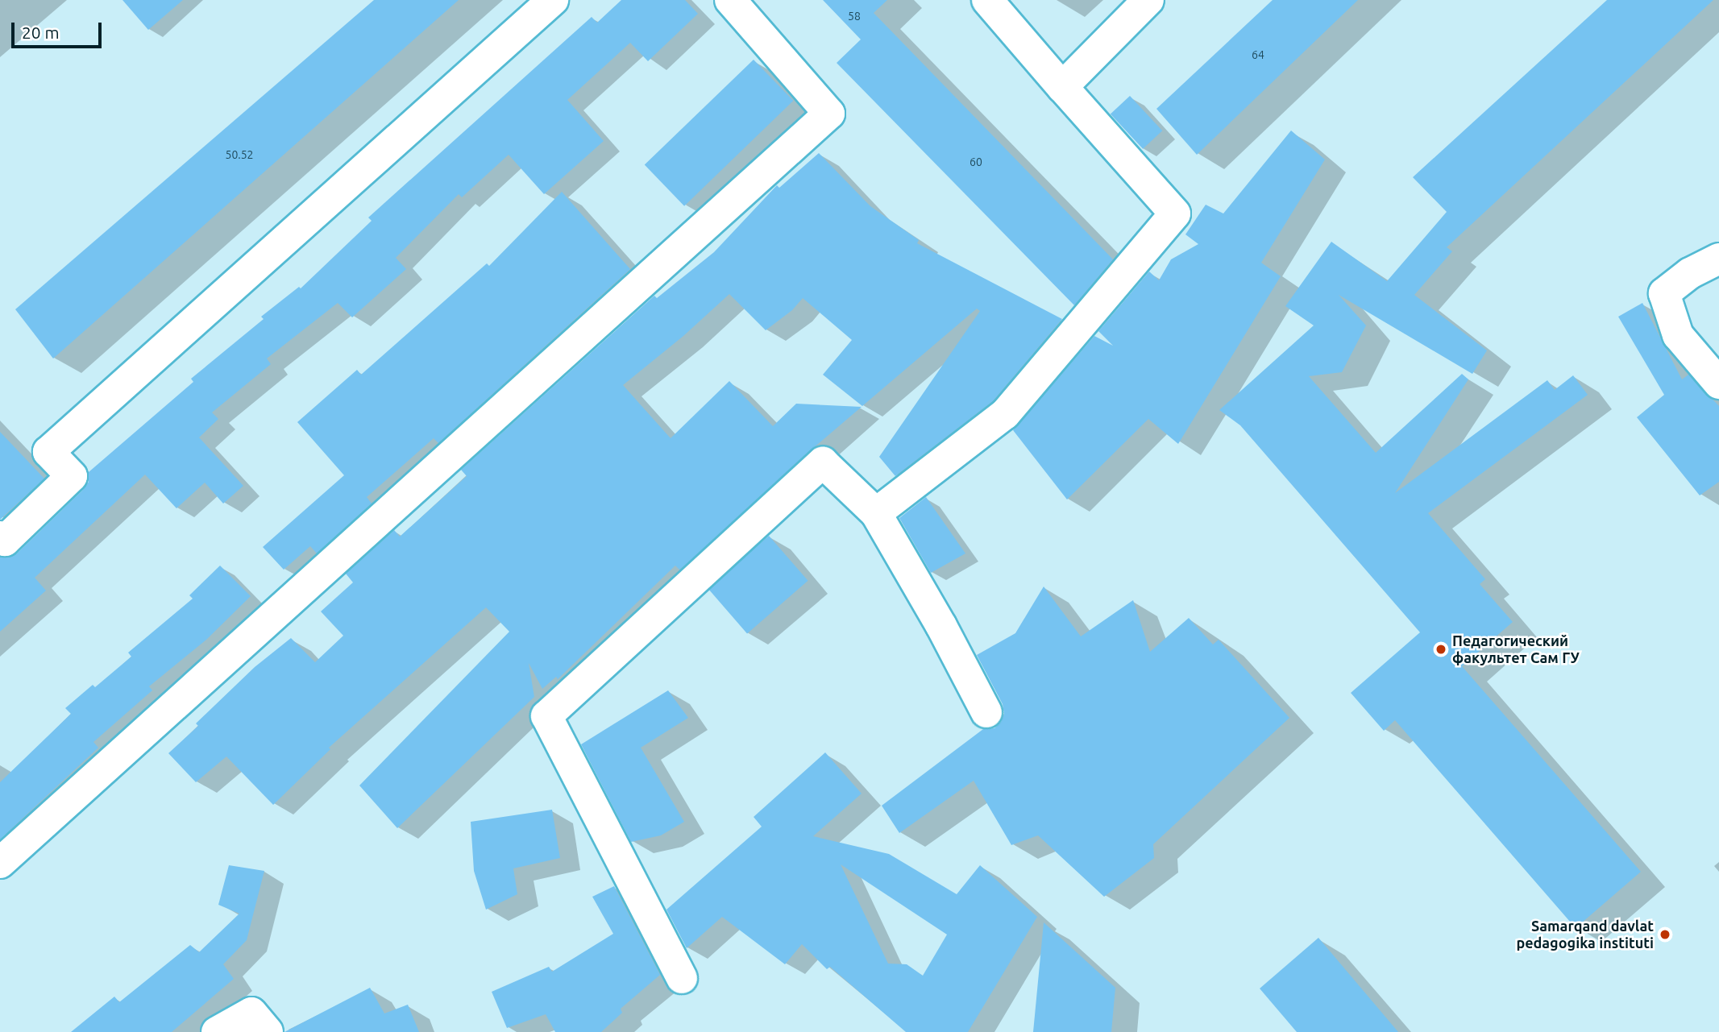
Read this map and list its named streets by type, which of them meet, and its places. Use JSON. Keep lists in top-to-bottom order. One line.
{"places":["Педагогический факультет Сам ГУ","Samarqand davlat pedagogika instituti"],"house_numbers":["58","64","50.52","60"],"scale_bar":"20 m"}
